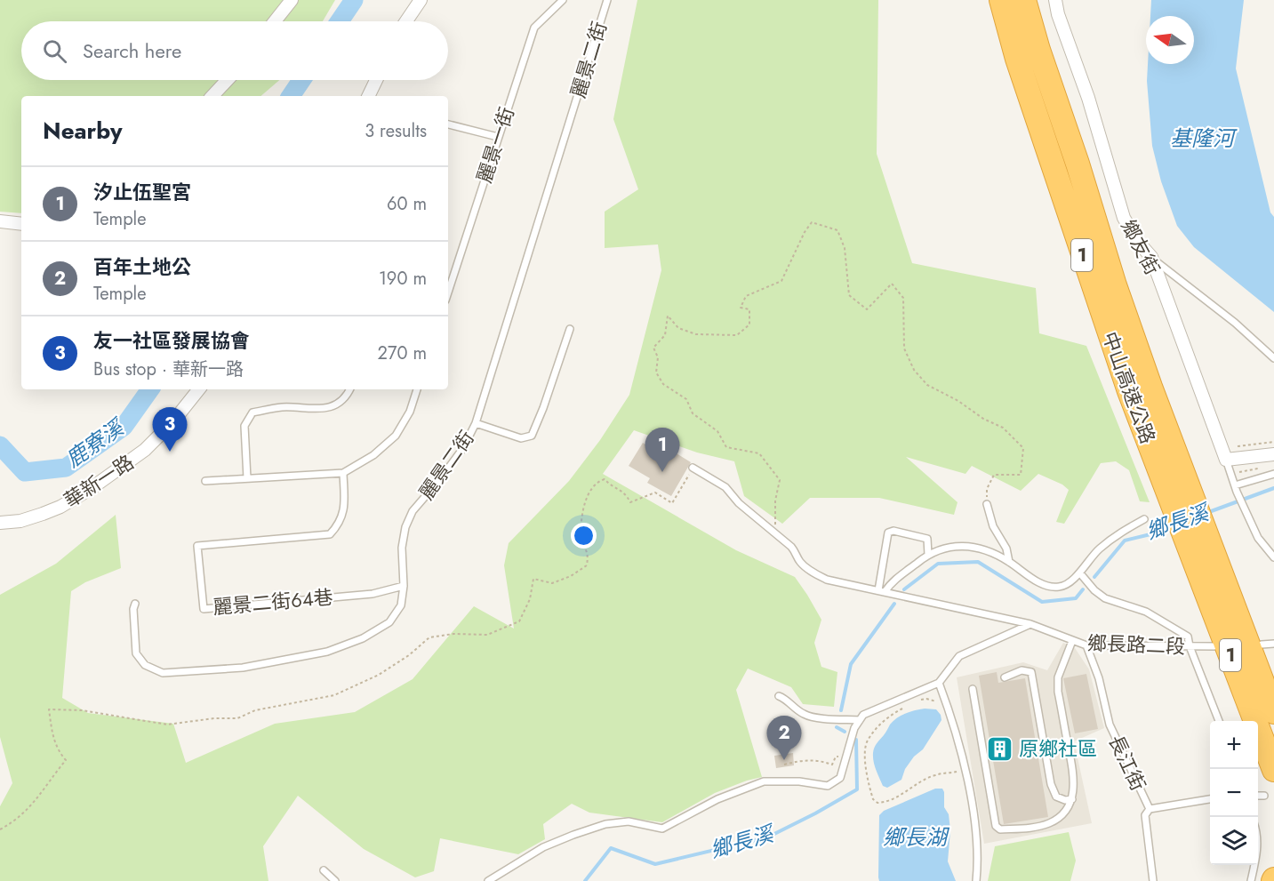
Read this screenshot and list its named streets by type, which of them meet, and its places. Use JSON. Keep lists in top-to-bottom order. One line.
{"streets":{"highway":["1","中山高速公路"],"street":["鄉友街","華新一路"],"lane":["麗景二街","麗景一街","麗景二街64巷","鄉長路二段","長江街"]},"crossings":[["麗景二街","麗景二街64巷"],["鄉長路二段","長江街"]],"water":["基隆河","鹿寮溪","鄉長溪","鄉長湖"],"places":{"building":["原鄉社區"]},"north":"left","page":{"search":"Search here","heading":["Nearby","3 results"],"list":[{"mark":"1","name":"汐止伍聖宮","note":"Temple","value":"60 m"},{"mark":"2","name":"百年土地公","note":"Temple","value":"190 m"},{"mark":"3","name":"友一社區發展協會","note":"Bus stop · 華新一路","value":"270 m"}],"pins":["3","1","2"],"map_buttons":["+","−"]}}
